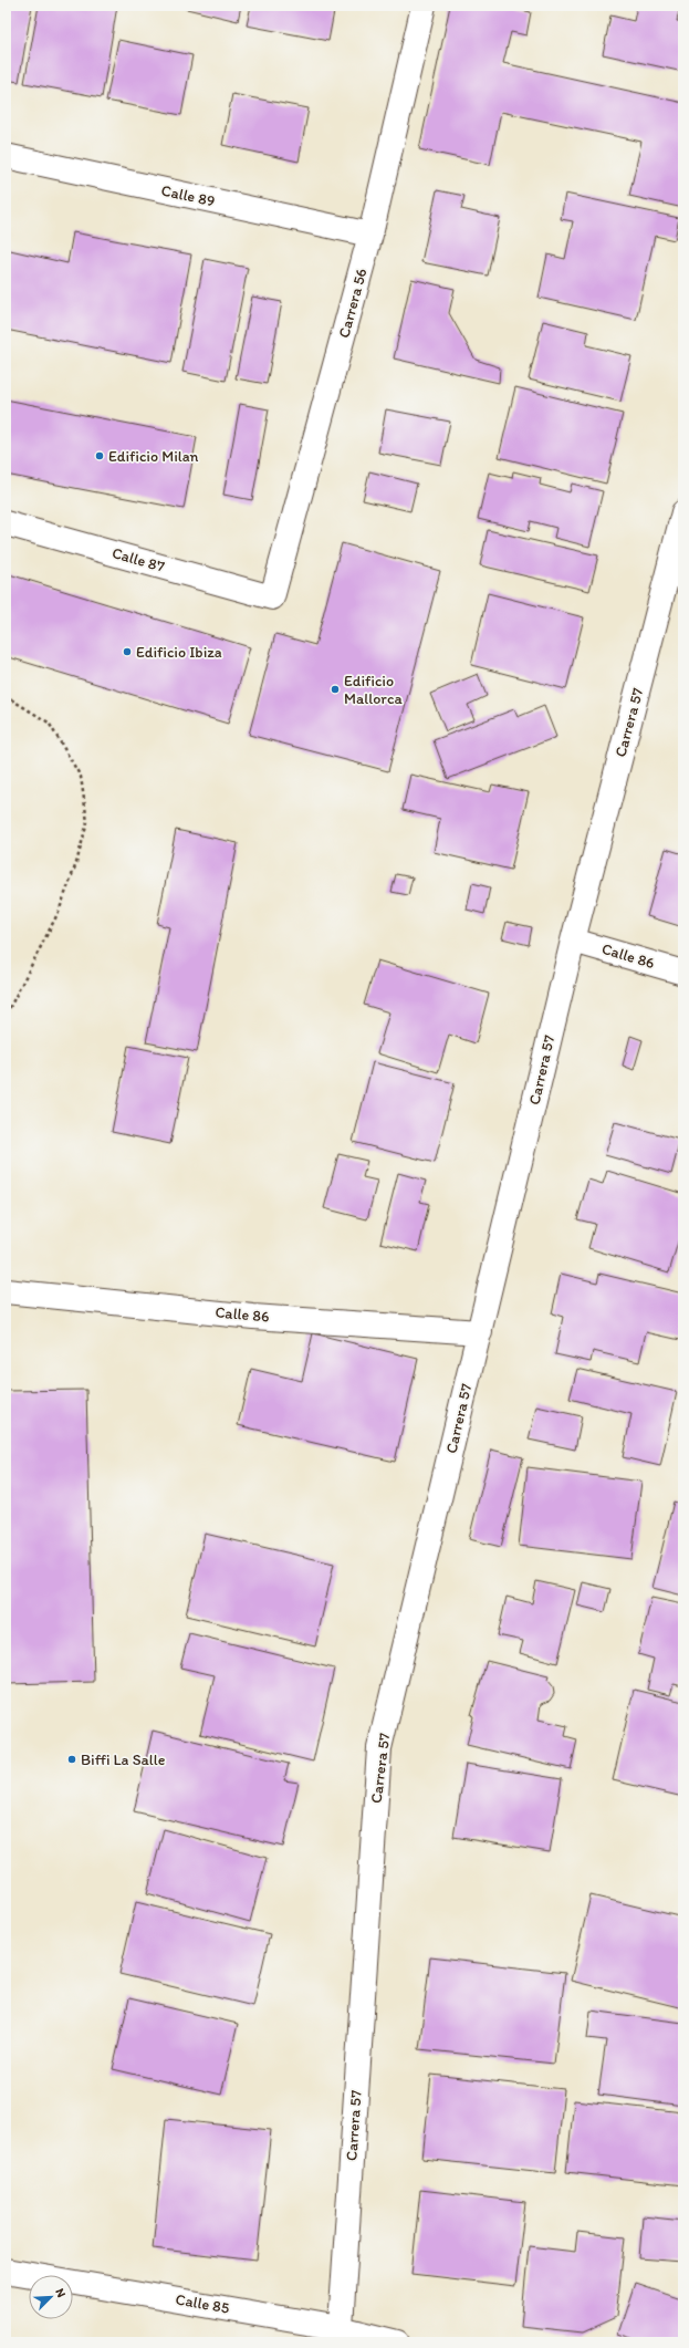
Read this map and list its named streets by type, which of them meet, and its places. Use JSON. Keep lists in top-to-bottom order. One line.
{"streets":{"street":["Calle 89","Carrera 56","Calle 87","Carrera 57","Calle 86","Calle 85"]},"crossings":[["Calle 89","Carrera 56"],["Carrera 56","Calle 87"],["Carrera 57","Calle 86"],["Carrera 57","Calle 85"]],"places":["Edificio Milan","Edificio Ibiza","Edificio Mallorca","Biffi La Salle"],"north":"top right"}
